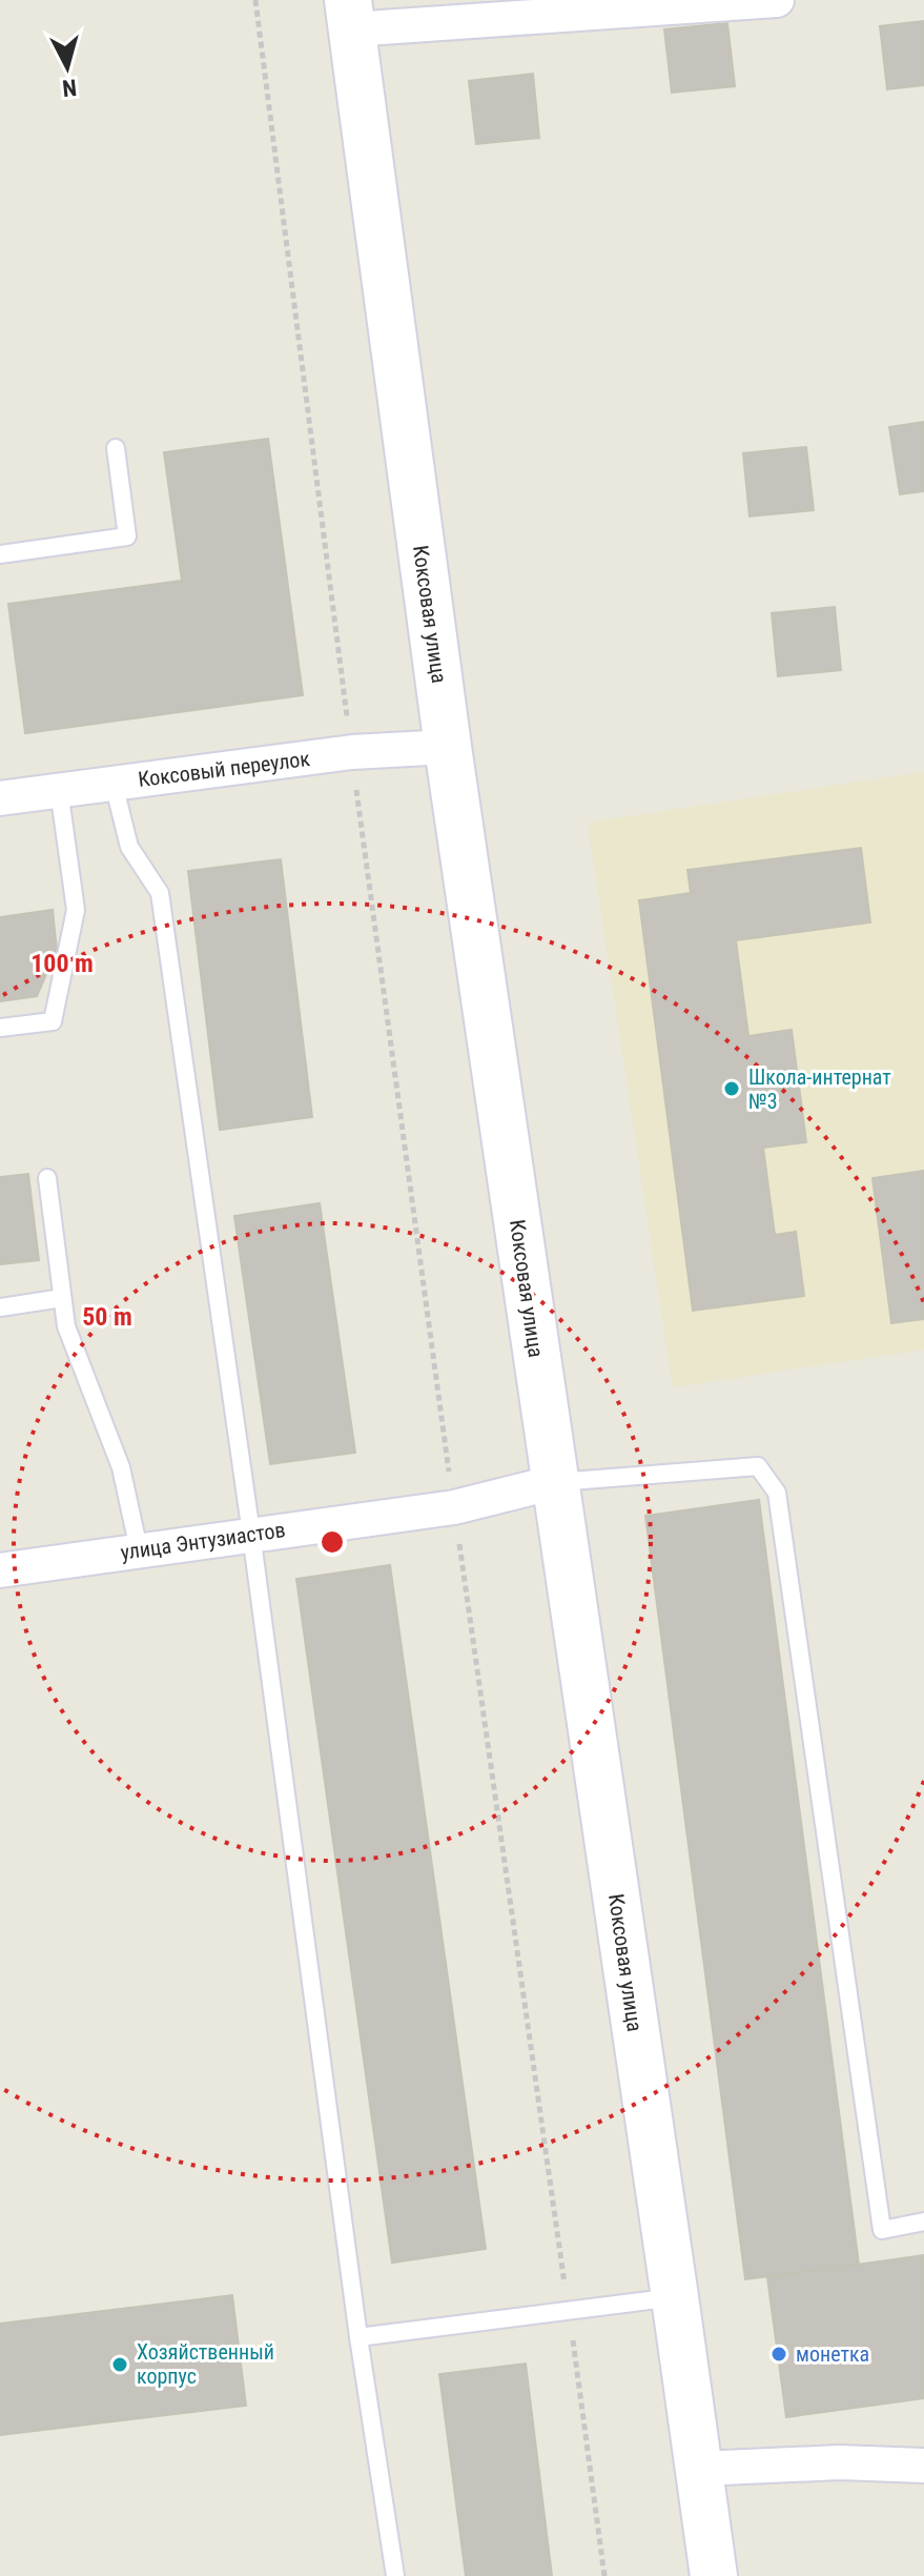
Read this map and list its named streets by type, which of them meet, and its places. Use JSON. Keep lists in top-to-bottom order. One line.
{"streets":{"main road":["Коксовая улица"],"street":["Коксовый переулок","улица Энтузиастов"]},"crossings":[["Коксовая улица","Коксовый переулок"],["Коксовая улица","улица Энтузиастов"]],"places":["Школа-интернат №3","монетка","Хозяйственный корпус"],"north":"bottom","rings":["100 m","50 m"]}
